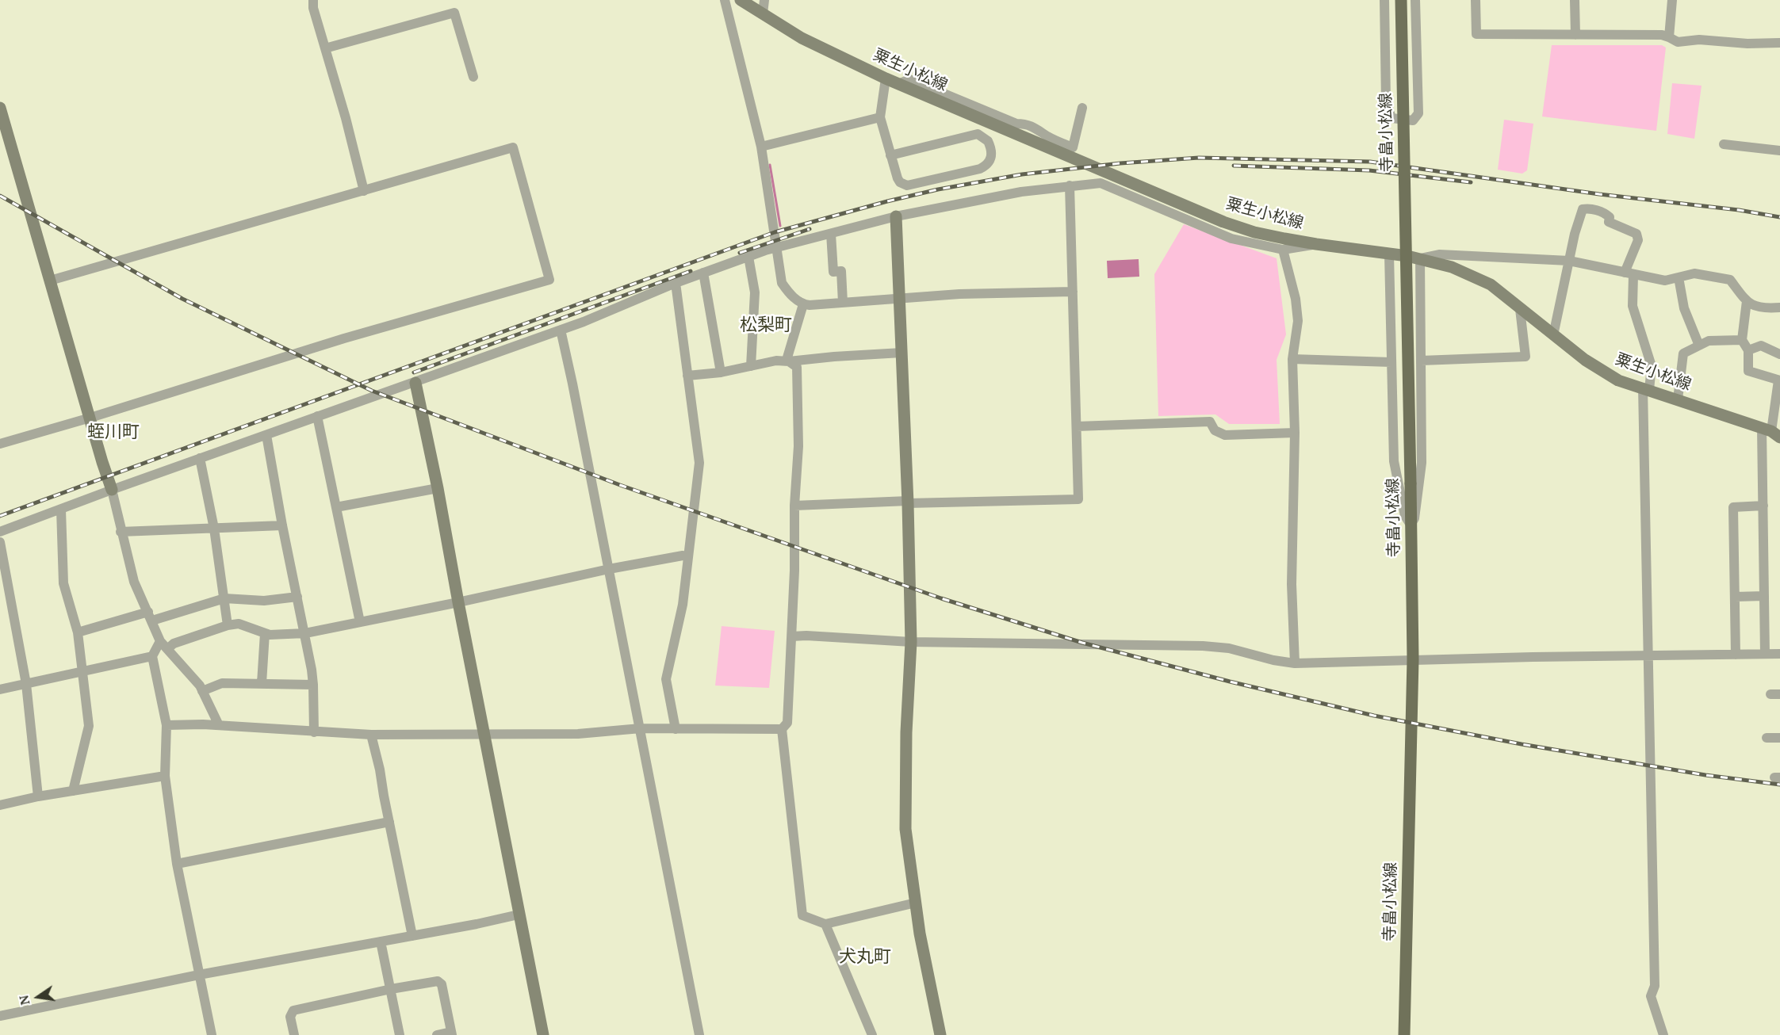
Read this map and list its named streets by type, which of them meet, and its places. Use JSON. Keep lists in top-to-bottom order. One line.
{"streets":{"main road":["寺畠小松線"],"street":["粟生小松線"]},"districts":["松梨町","蛭川町","犬丸町"],"north":"left"}
